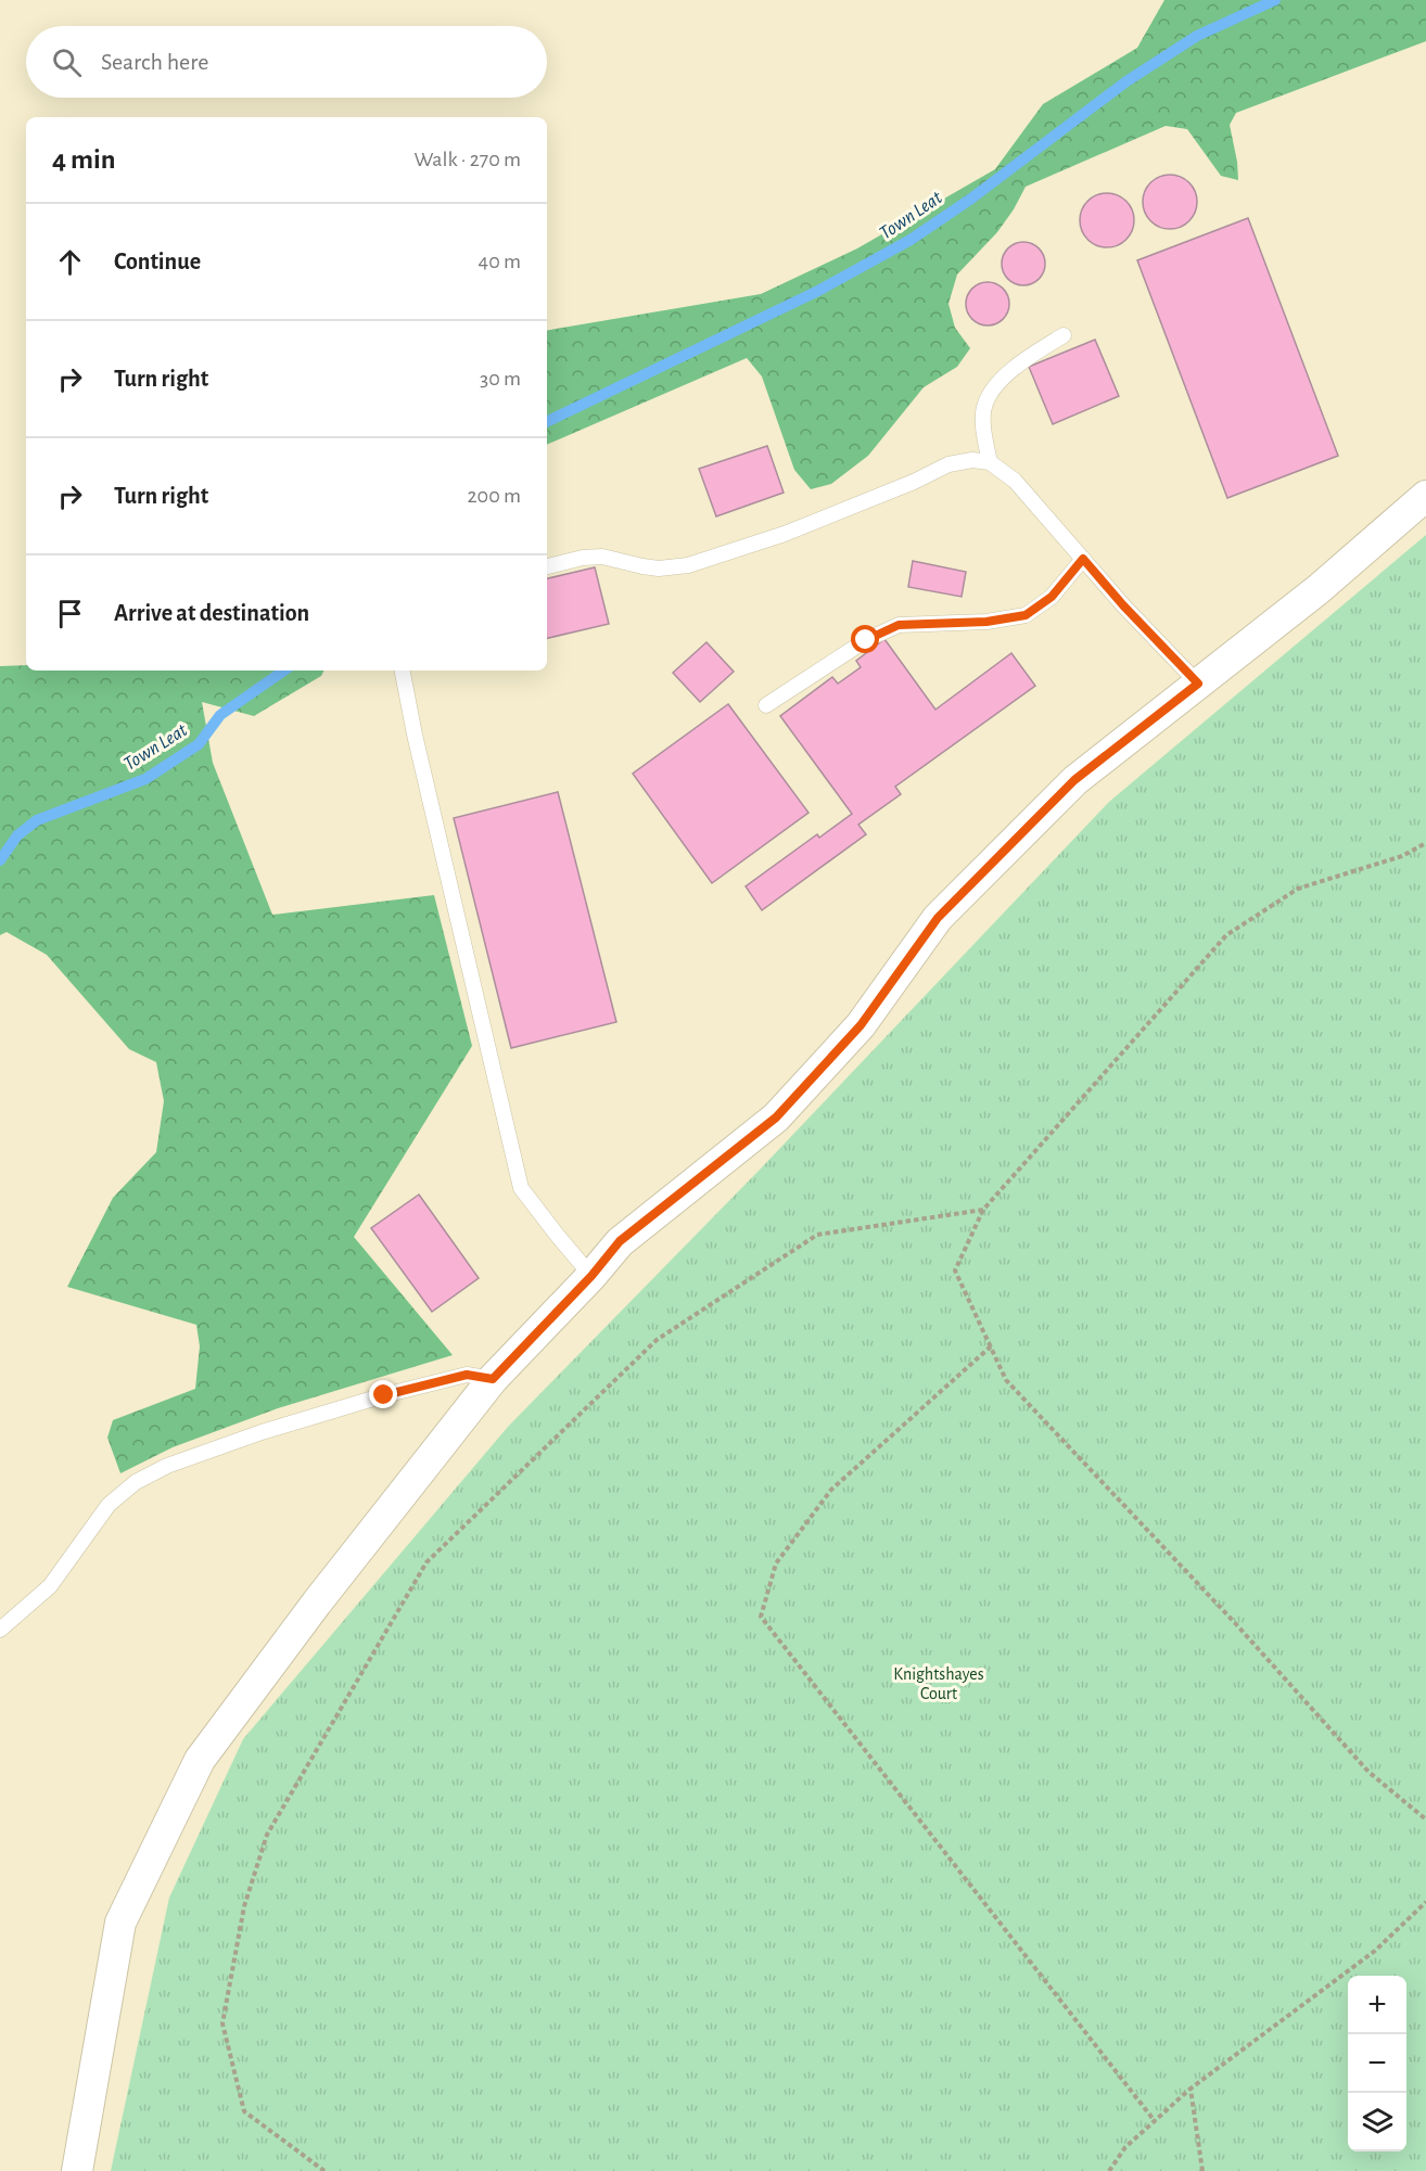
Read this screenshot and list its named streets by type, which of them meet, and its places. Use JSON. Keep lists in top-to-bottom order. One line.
{"water":["Town Leat"],"parks":["Knightshayes Court"],"page":{"search":"Search here","heading":["4 min","Walk · 270 m"],"list":[["Continue","40 m"],["Turn right","30 m"],["Turn right","200 m"],"Arrive at destination"],"map_buttons":["+","−"]}}
